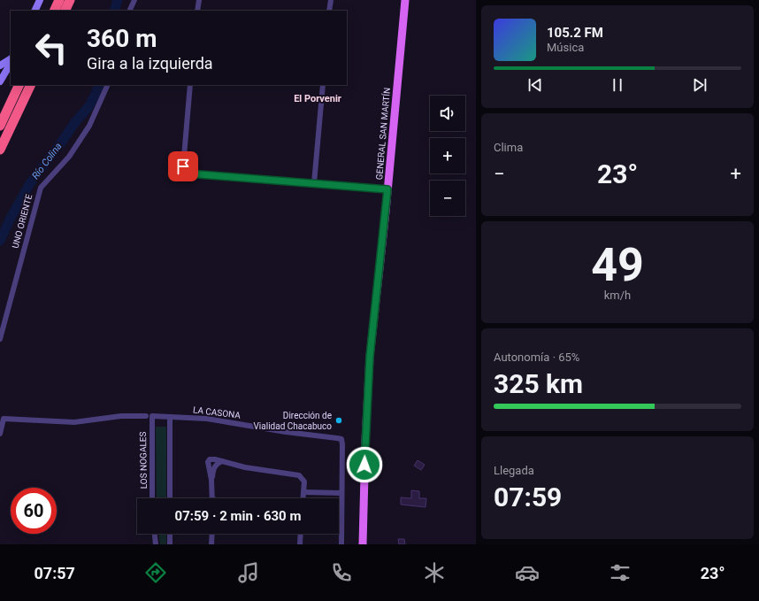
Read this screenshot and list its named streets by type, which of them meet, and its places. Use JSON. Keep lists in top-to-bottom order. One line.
{"streets":{"main road":["GENERAL SAN MARTÍN"],"street":["UNO ORIENTE","LA CASONA","LOS NOGALES"]},"crossings":[["LA CASONA","LOS NOGALES"]],"districts":["El Porvenir"],"water":["Río Colina"],"places":["Dirección de Vialidad Chacabuco"],"page":{"turn":["360 m","Gira a la izquierda"],"song":["105.2 FM","Música"],"map_buttons":["+","−"],"tile":["Clima",["49","km/h"],["Autonomía · 65%","325 km"],["Llegada","07:59"]],"heat":["−","23°","+"],"limit":"60","trip":"07:59 · 2 min · 630 m","tabs":["07:57","23°"]}}
